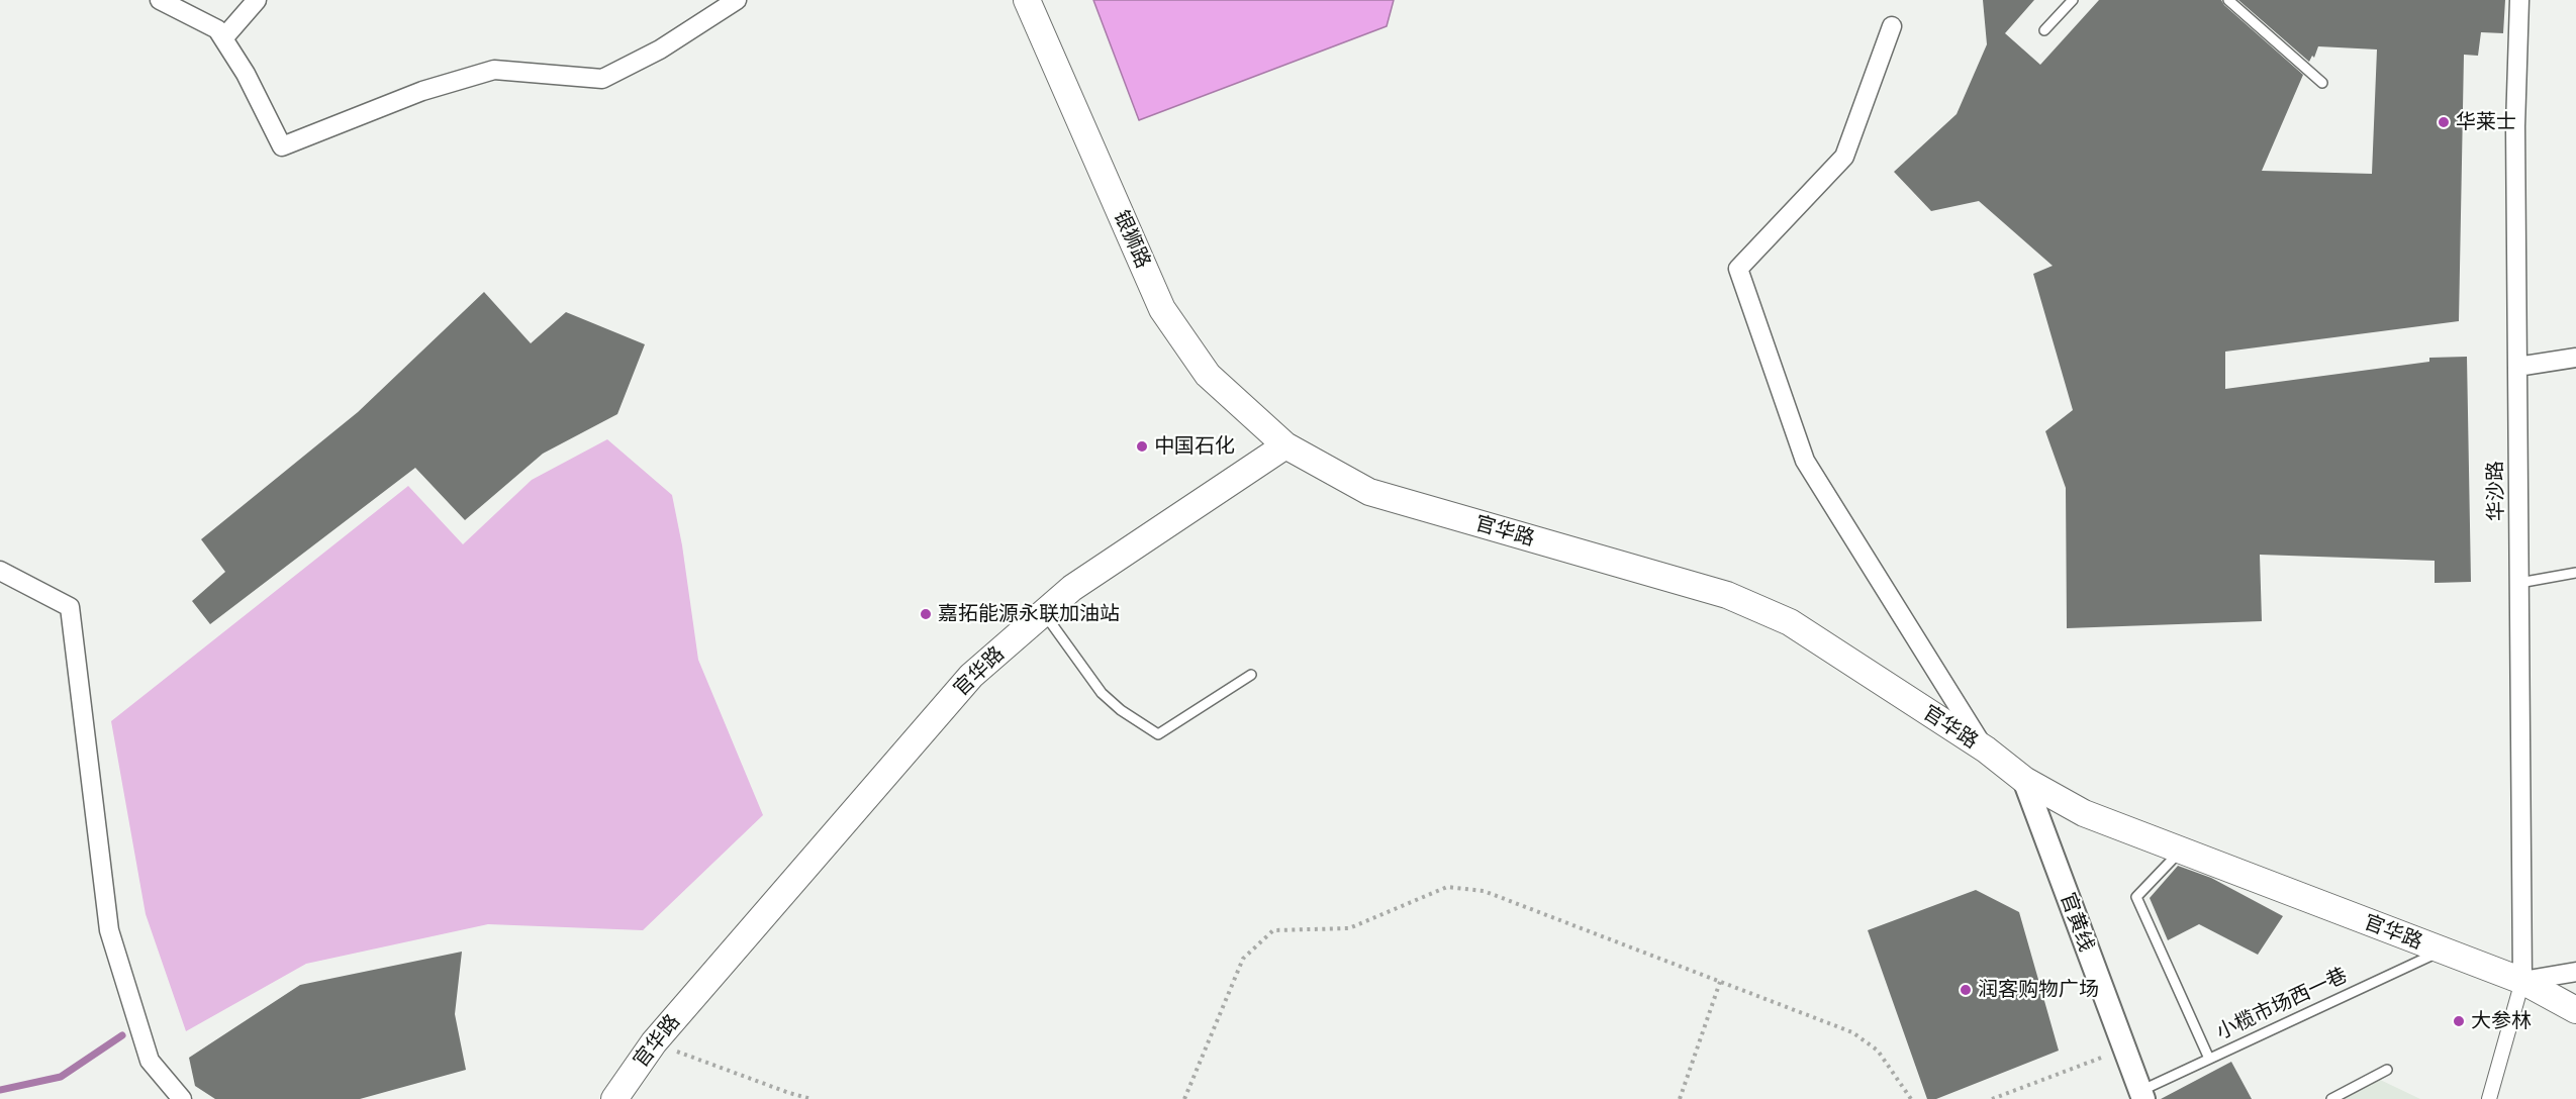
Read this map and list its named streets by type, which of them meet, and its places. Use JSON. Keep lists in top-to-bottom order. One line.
{"streets":{"main road":["银狮路","官华路"],"street":["华沙路","官黄线"],"lane":["小榄市场西一巷"]},"crossings":[["银狮路","官华路"],["华沙路","官华路"],["官华路","官黄线"],["官华路","小榄市场西一巷"],["官黄线","小榄市场西一巷"]],"places":["华莱士","中国石化","嘉拓能源永联加油站","润客购物广场","大参林"]}
